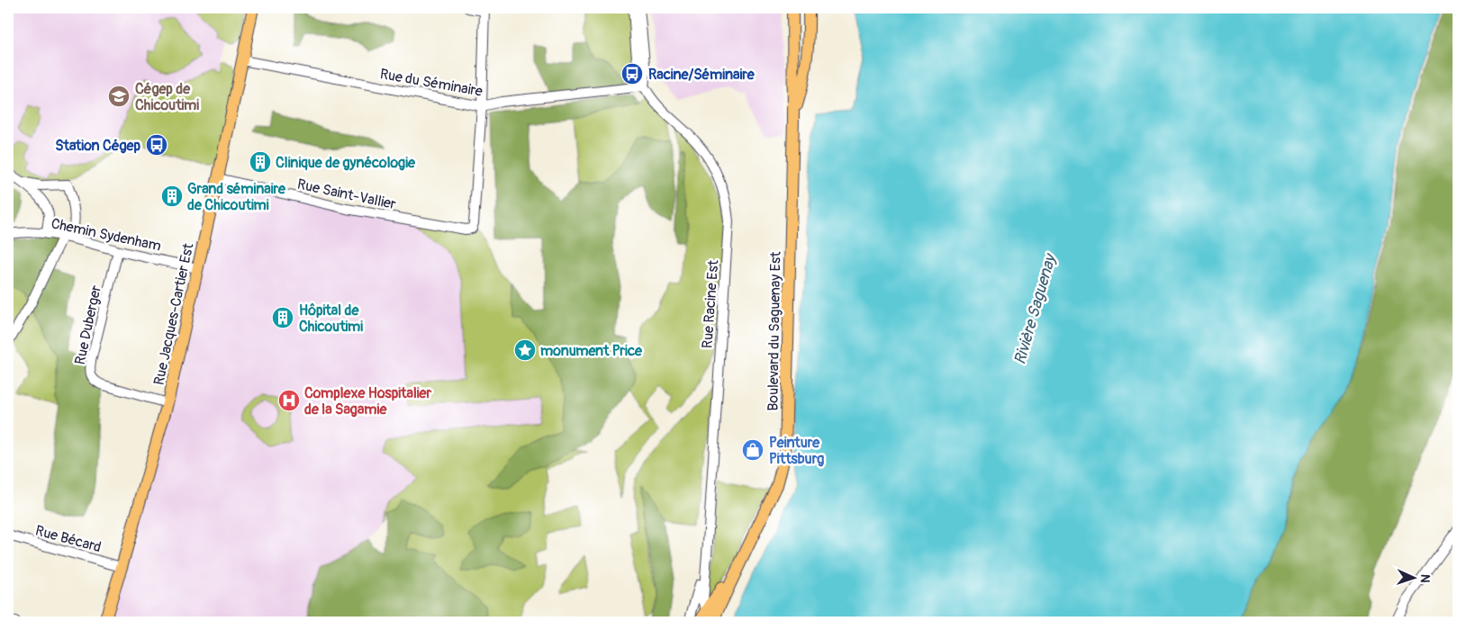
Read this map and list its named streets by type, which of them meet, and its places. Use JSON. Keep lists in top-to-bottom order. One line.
{"streets":{"main road":["Rue Jacques-Cartier Est","Boulevard du Saguenay Est"],"street":["Rue du Séminaire","Rue Saint-Vallier","Chemin Sydenham","Rue Racine Est","Rue Duberger","Rue Bécard"]},"crossings":[["Rue du Séminaire","Rue Saint-Vallier"],["Rue du Séminaire","Rue Racine Est"],["Rue du Séminaire","Rue Jacques-Cartier Est"],["Rue Saint-Vallier","Rue Jacques-Cartier Est"],["Chemin Sydenham","Rue Jacques-Cartier Est"],["Chemin Sydenham","Rue Duberger"],["Rue Racine Est","Boulevard du Saguenay Est"],["Rue Jacques-Cartier Est","Rue Duberger"],["Rue Jacques-Cartier Est","Rue Bécard"]],"water":["Rivière Saguenay"],"places":{"bus stop":["Racine/Séminaire","Station Cégep"],"school or university":["Cégep de Chicoutimi"],"building":["Clinique de gynécologie","Grand séminaire de Chicoutimi","Hôpital de Chicoutimi"],"place":["monument Price"],"hospital":["Complexe Hospitalier de la Sagamie"],"shop":["Peinture Pittsburg"]},"north":"right"}
